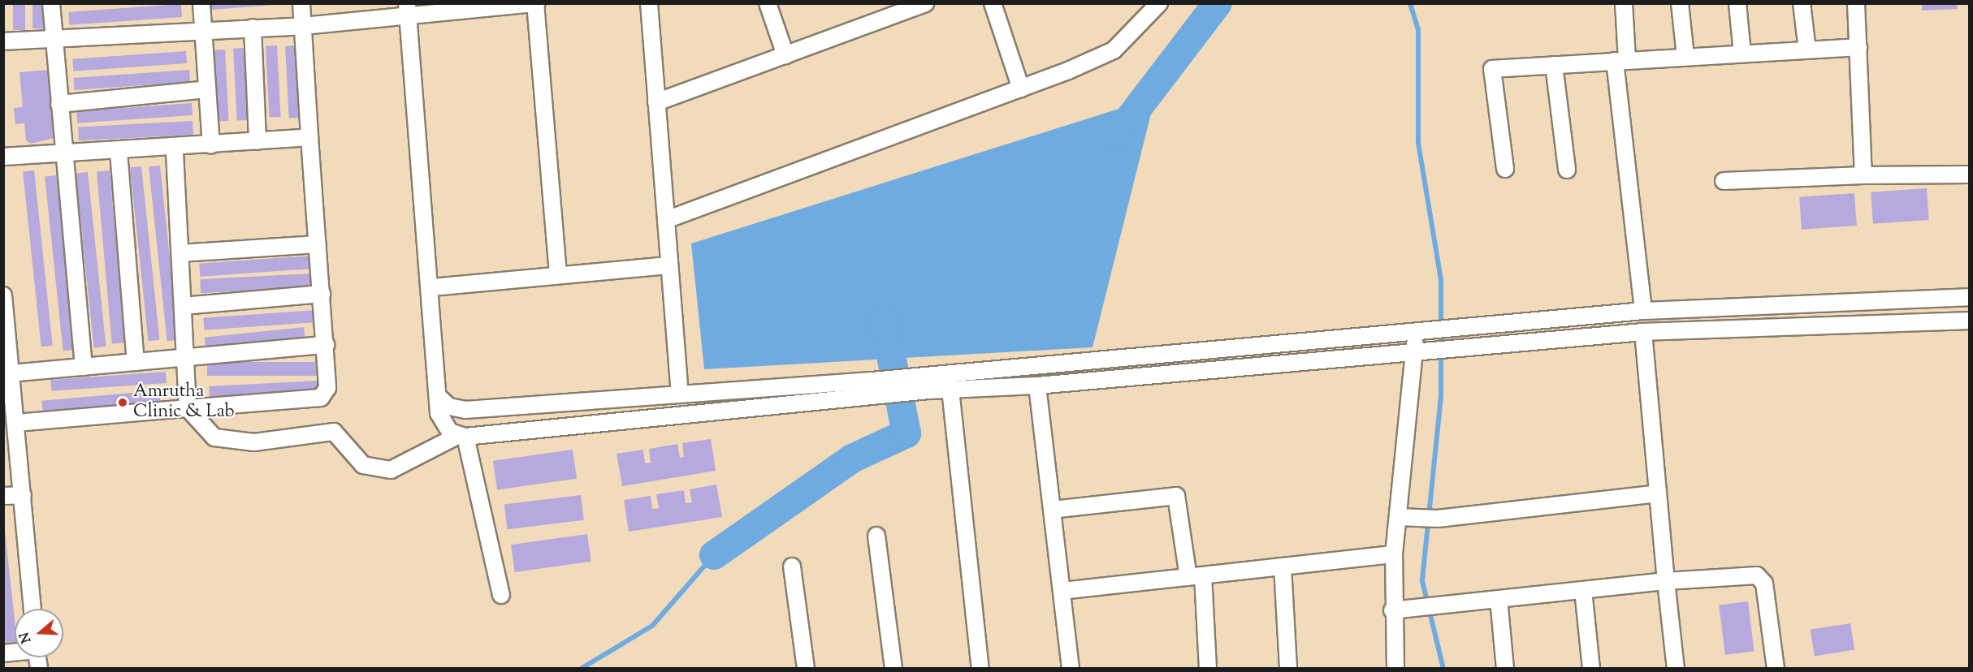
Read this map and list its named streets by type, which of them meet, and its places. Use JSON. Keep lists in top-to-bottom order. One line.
{"places":["Amrutha Clinic & Lab"],"north":"left"}
